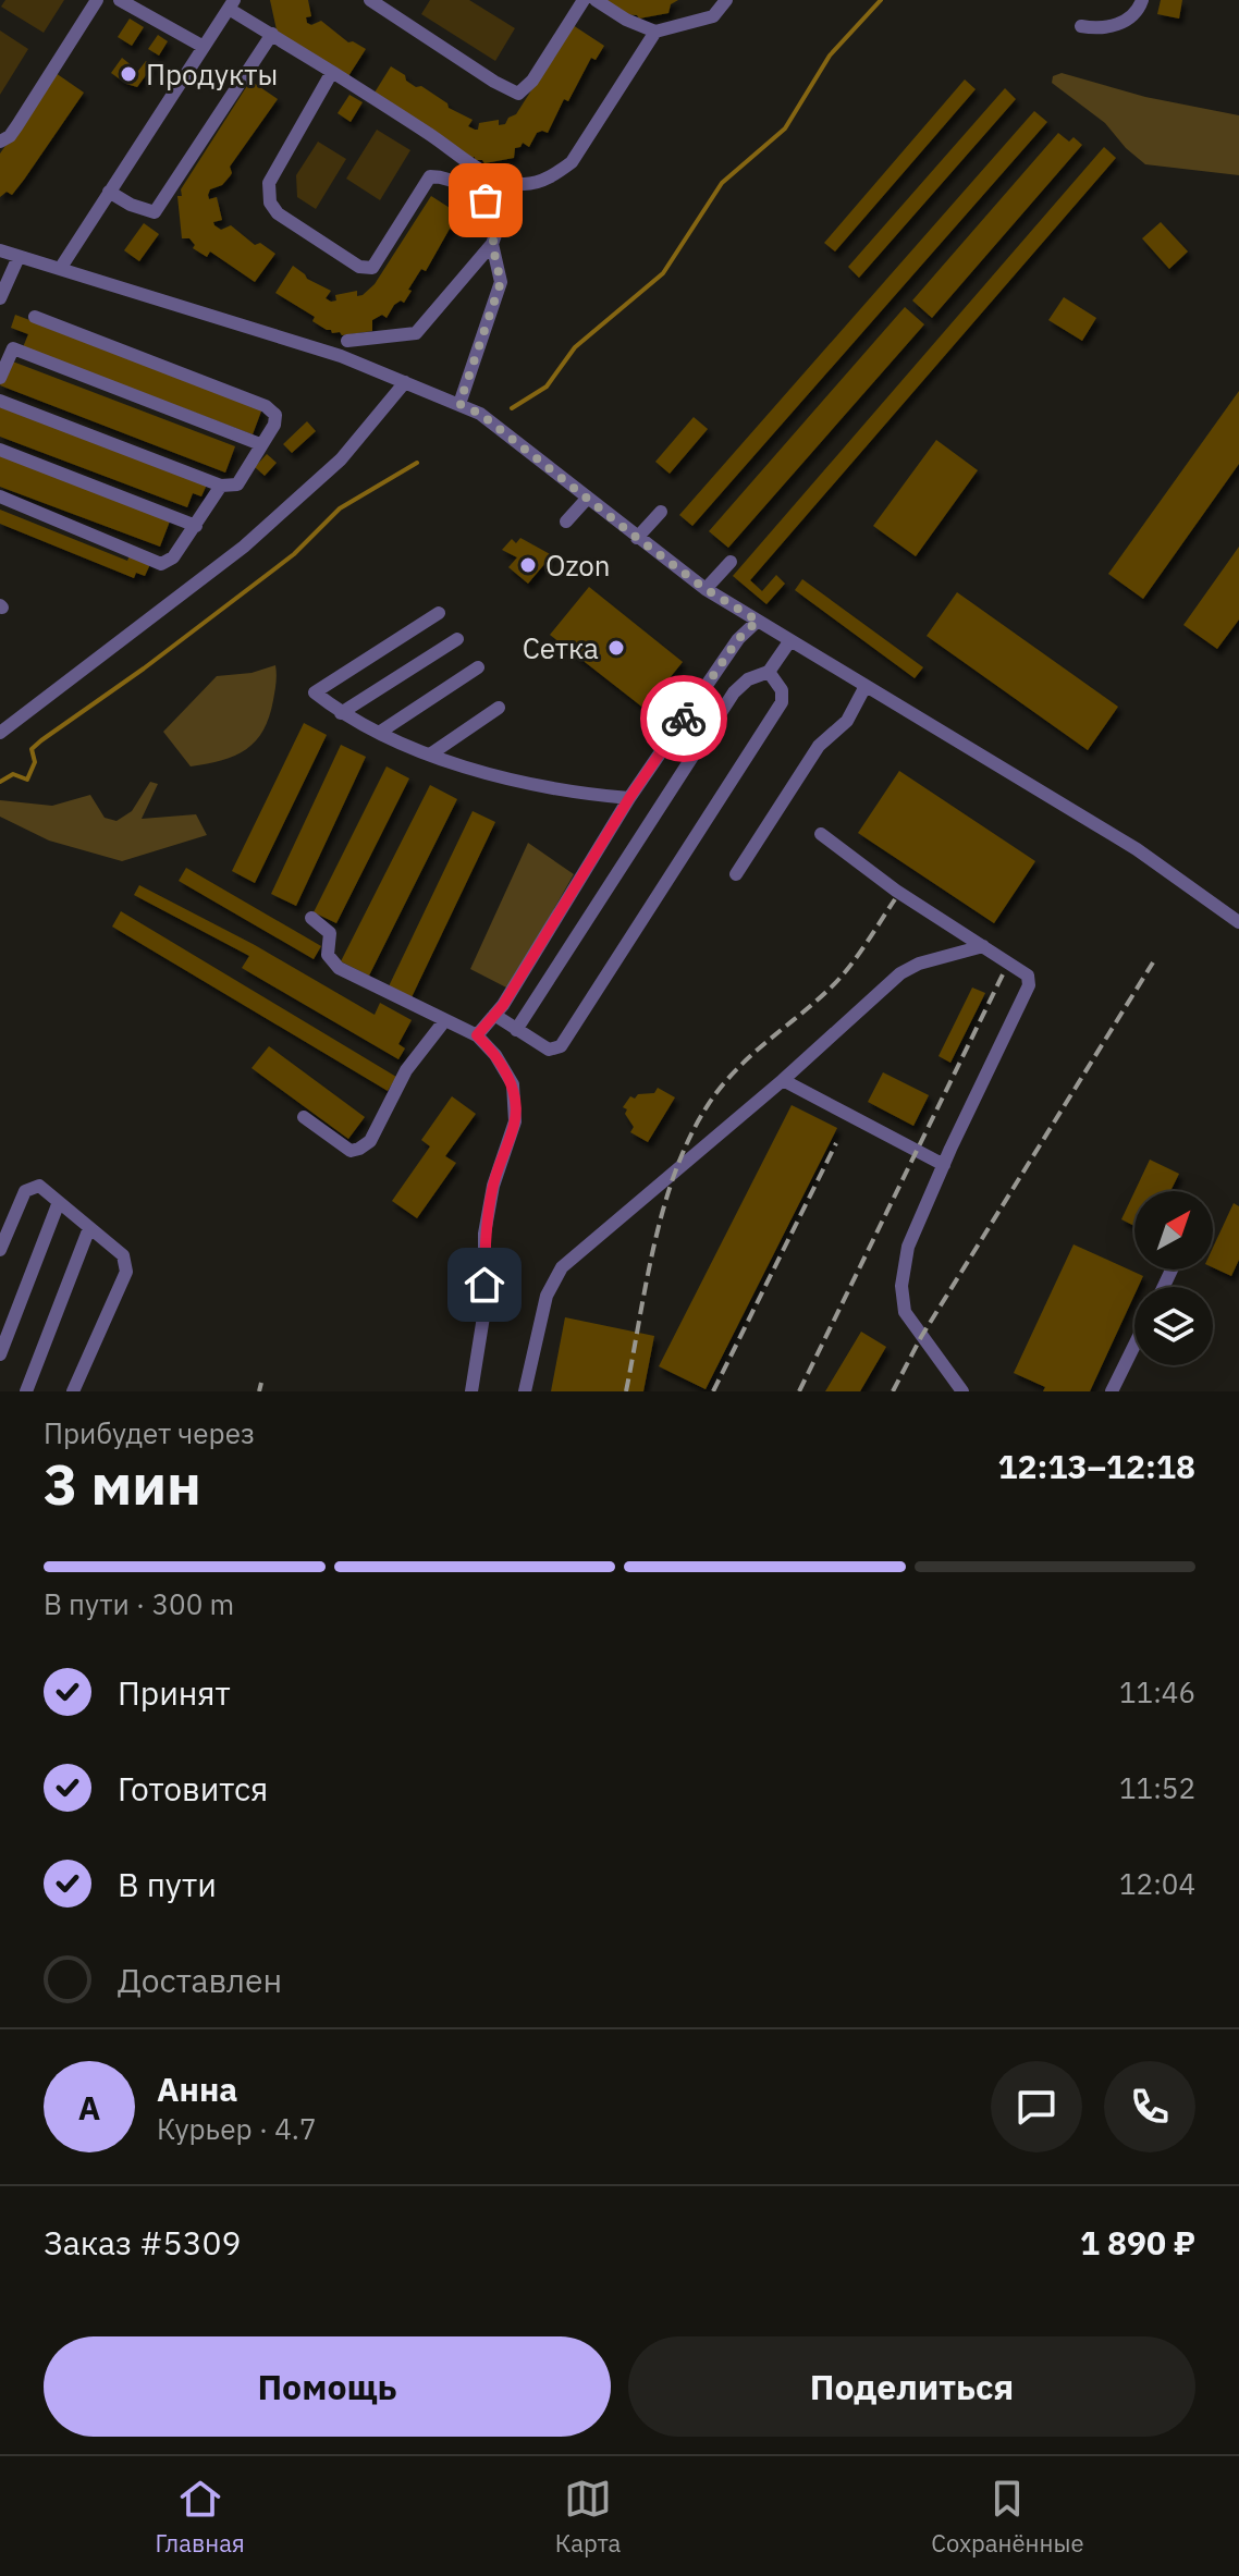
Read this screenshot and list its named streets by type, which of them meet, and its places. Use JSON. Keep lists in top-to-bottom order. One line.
{"places":["Продукты","Ozon","Сетка"],"north":"top right","page":{"heading":["3 мин","Прибудет через","12:13–12:18"],"panel":["Анна","Курьер · 4.7","Заказ #5309","1 890 ₽"],"bar":"В пути · 300 m","list":[["Принят","11:46"],["Готовится","11:52"],["В пути","12:04"],"Доставлен"],"round":"А","buttons":["Помощь","Поделиться"],"tabs":["Главная","Карта","Сохранённые"]}}
